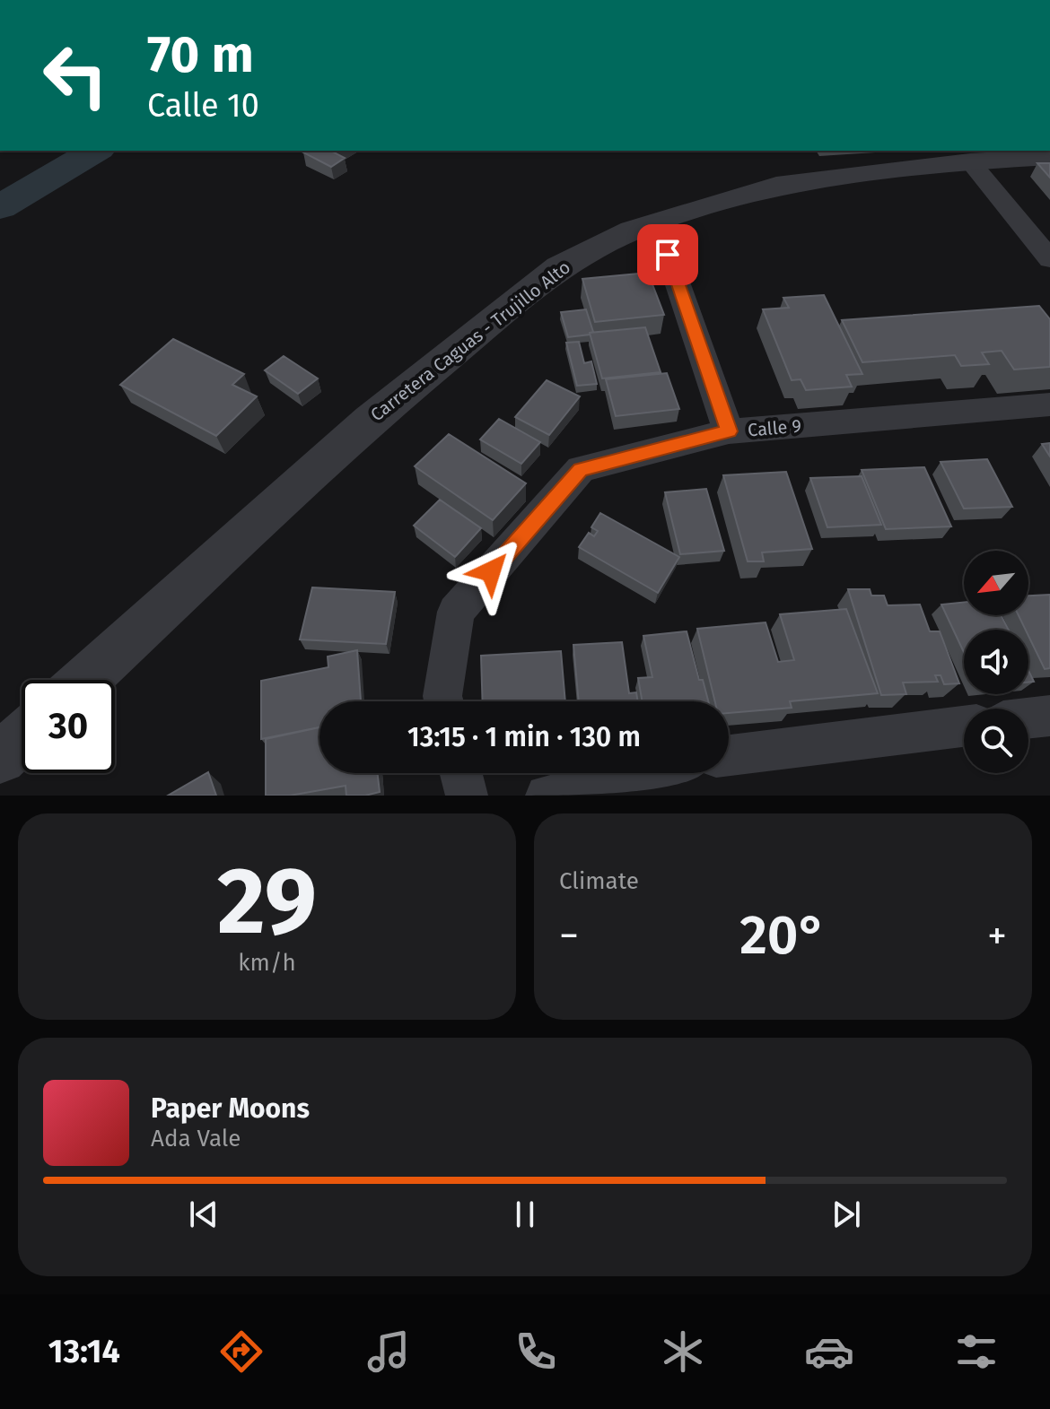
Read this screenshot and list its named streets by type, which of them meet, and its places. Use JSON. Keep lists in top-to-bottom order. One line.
{"streets":{"street":["Carretera Caguas - Trujillo Alto","Calle 9"]},"north":"bottom left","page":{"turn":["70 m","Calle 10"],"limit":"30","trip":"13:15 · 1 min · 130 m","tile":[["29","km/h"],"Climate"],"heat":["−","20°","+"],"song":["Paper Moons","Ada Vale"],"tabs":"13:14"}}
